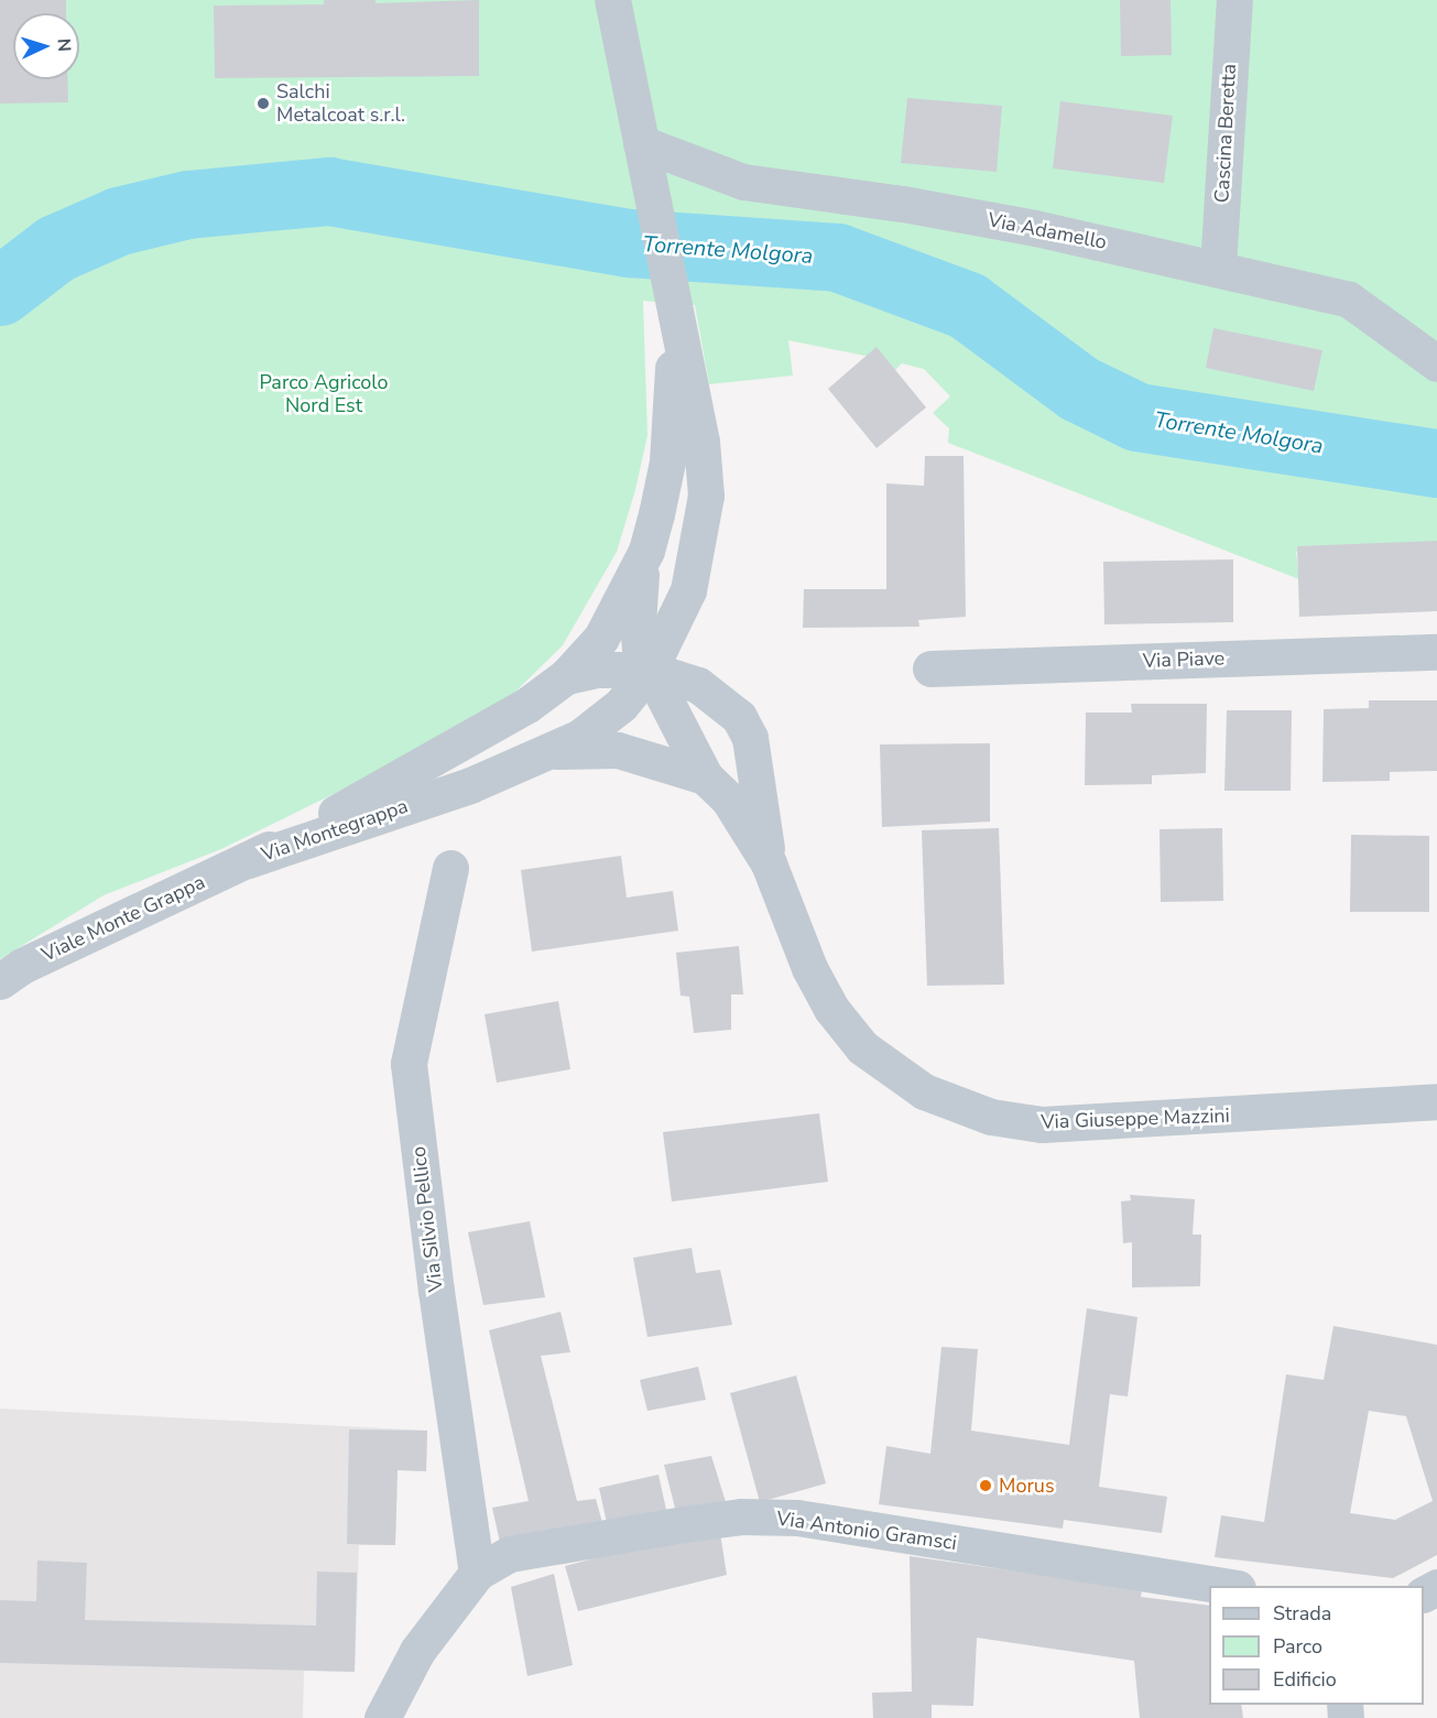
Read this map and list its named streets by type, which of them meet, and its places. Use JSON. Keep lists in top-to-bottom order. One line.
{"streets":{"street":["Cascina Beretta","Via Adamello","Via Piave","Via Montegrappa","Viale Monte Grappa","Via Giuseppe Mazzini","Via Silvio Pellico","Via Antonio Gramsci"]},"crossings":[["Cascina Beretta","Via Adamello"],["Via Montegrappa","Viale Monte Grappa"],["Via Montegrappa","Via Giuseppe Mazzini"],["Via Silvio Pellico","Via Antonio Gramsci"]],"water":["Torrente Molgora"],"parks":["Parco Agricolo Nord Est"],"places":["Salchi Metalcoat s.r.l.","Morus"],"legend":["Strada","Parco","Edificio"],"north":"right"}
